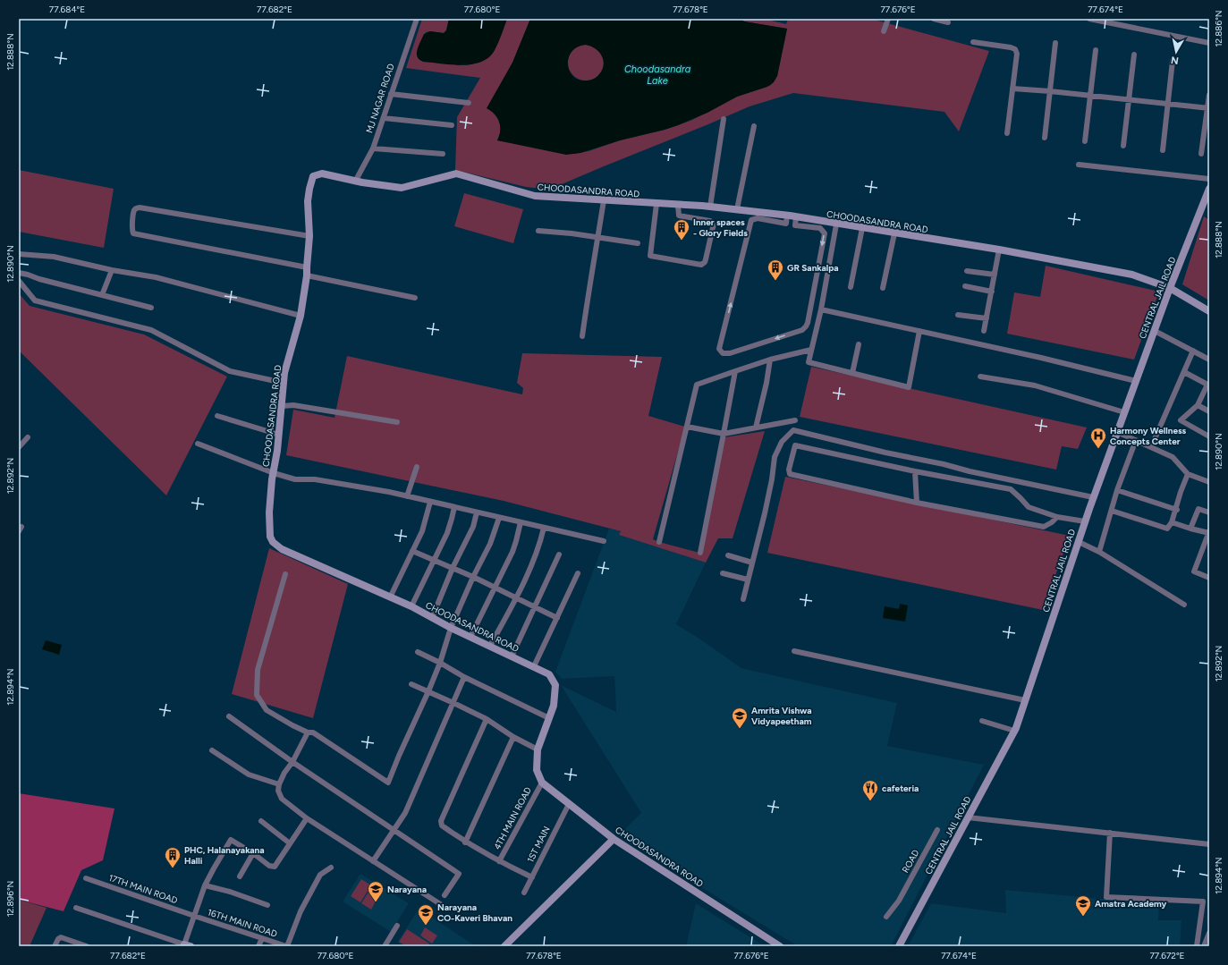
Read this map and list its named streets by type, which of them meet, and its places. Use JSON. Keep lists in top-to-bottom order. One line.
{"streets":{"street":["MJ NAGAR ROAD","CHOODASANDRA ROAD","CENTRAL JAIL ROAD","4TH MAIN ROAD","1ST MAIN","ROAD","17TH MAIN ROAD","16TH MAIN ROAD"]},"crossings":[["MJ NAGAR ROAD","CHOODASANDRA ROAD"],["CHOODASANDRA ROAD","CENTRAL JAIL ROAD"],["CHOODASANDRA ROAD","4TH MAIN ROAD"],["CHOODASANDRA ROAD","1ST MAIN"],["17TH MAIN ROAD","16TH MAIN ROAD"]],"water":["Choodasandra Lake"],"places":{"building":["Inner spaces - Glory Fields","GR Sankalpa","PHC, Halanayakana Halli"],"hospital":["Harmony Wellness Concepts Center"],"school or university":["Amrita Vishwa Vidyapeetham","Narayana","Amatra Academy","Narayana CO-Kaveri Bhavan"],"restaurant":["cafeteria"]},"north":"bottom","coordinates":["77.684°E","77.682°E","77.680°E","77.678°E","77.676°E","77.674°E","12.886°N","12.888°N","12.890°N","12.892°N","12.894°N","12.896°N","77.672°E"]}
